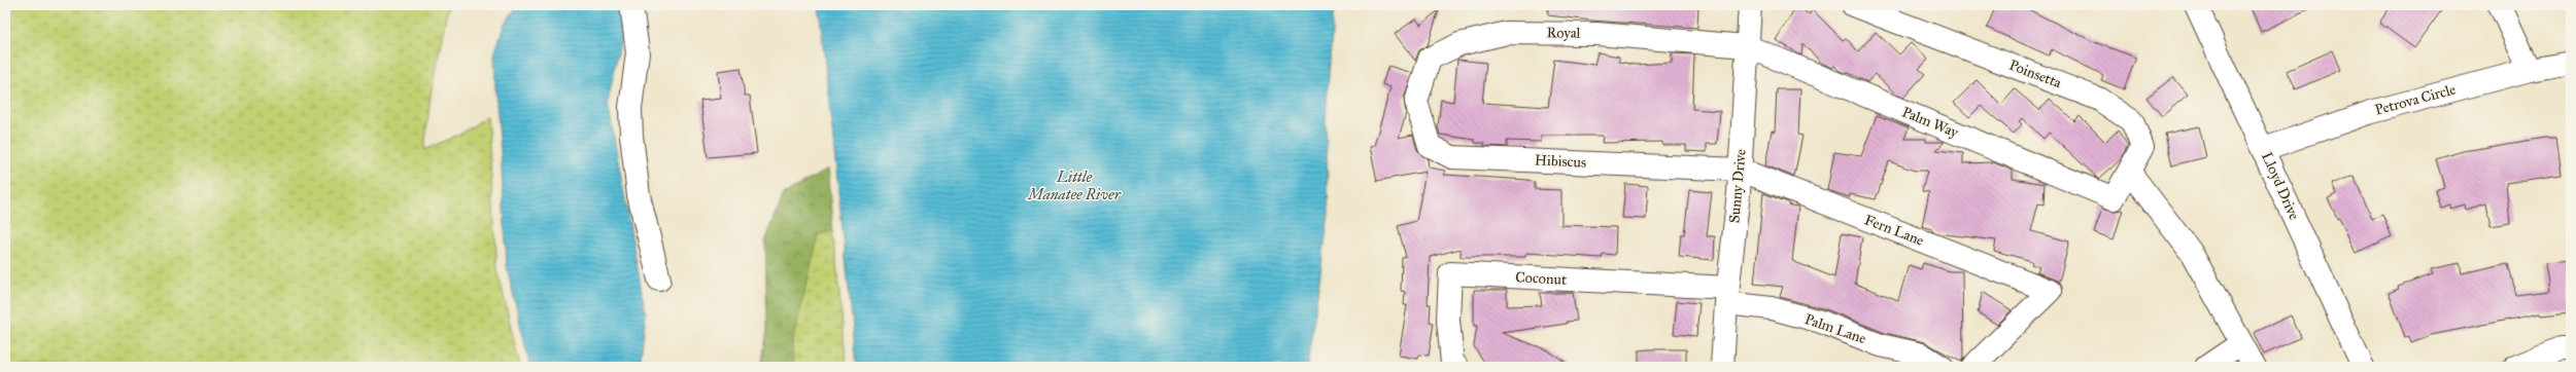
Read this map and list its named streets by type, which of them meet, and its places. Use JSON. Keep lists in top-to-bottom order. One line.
{"streets":{"street":["Royal","Poinsetta","Petrova Circle","Palm Way","Hibiscus","Sunny Drive","Lloyd Drive","Fern Lane","Coconut","Palm Lane"]},"crossings":[["Royal","Palm Way"],["Royal","Hibiscus"],["Royal","Sunny Drive"],["Poinsetta","Palm Way"],["Petrova Circle","Lloyd Drive"],["Palm Way","Sunny Drive"],["Hibiscus","Sunny Drive"],["Hibiscus","Fern Lane"],["Sunny Drive","Fern Lane"],["Sunny Drive","Coconut"],["Sunny Drive","Palm Lane"],["Coconut","Palm Lane"]],"water":["Little Manatee River"]}
